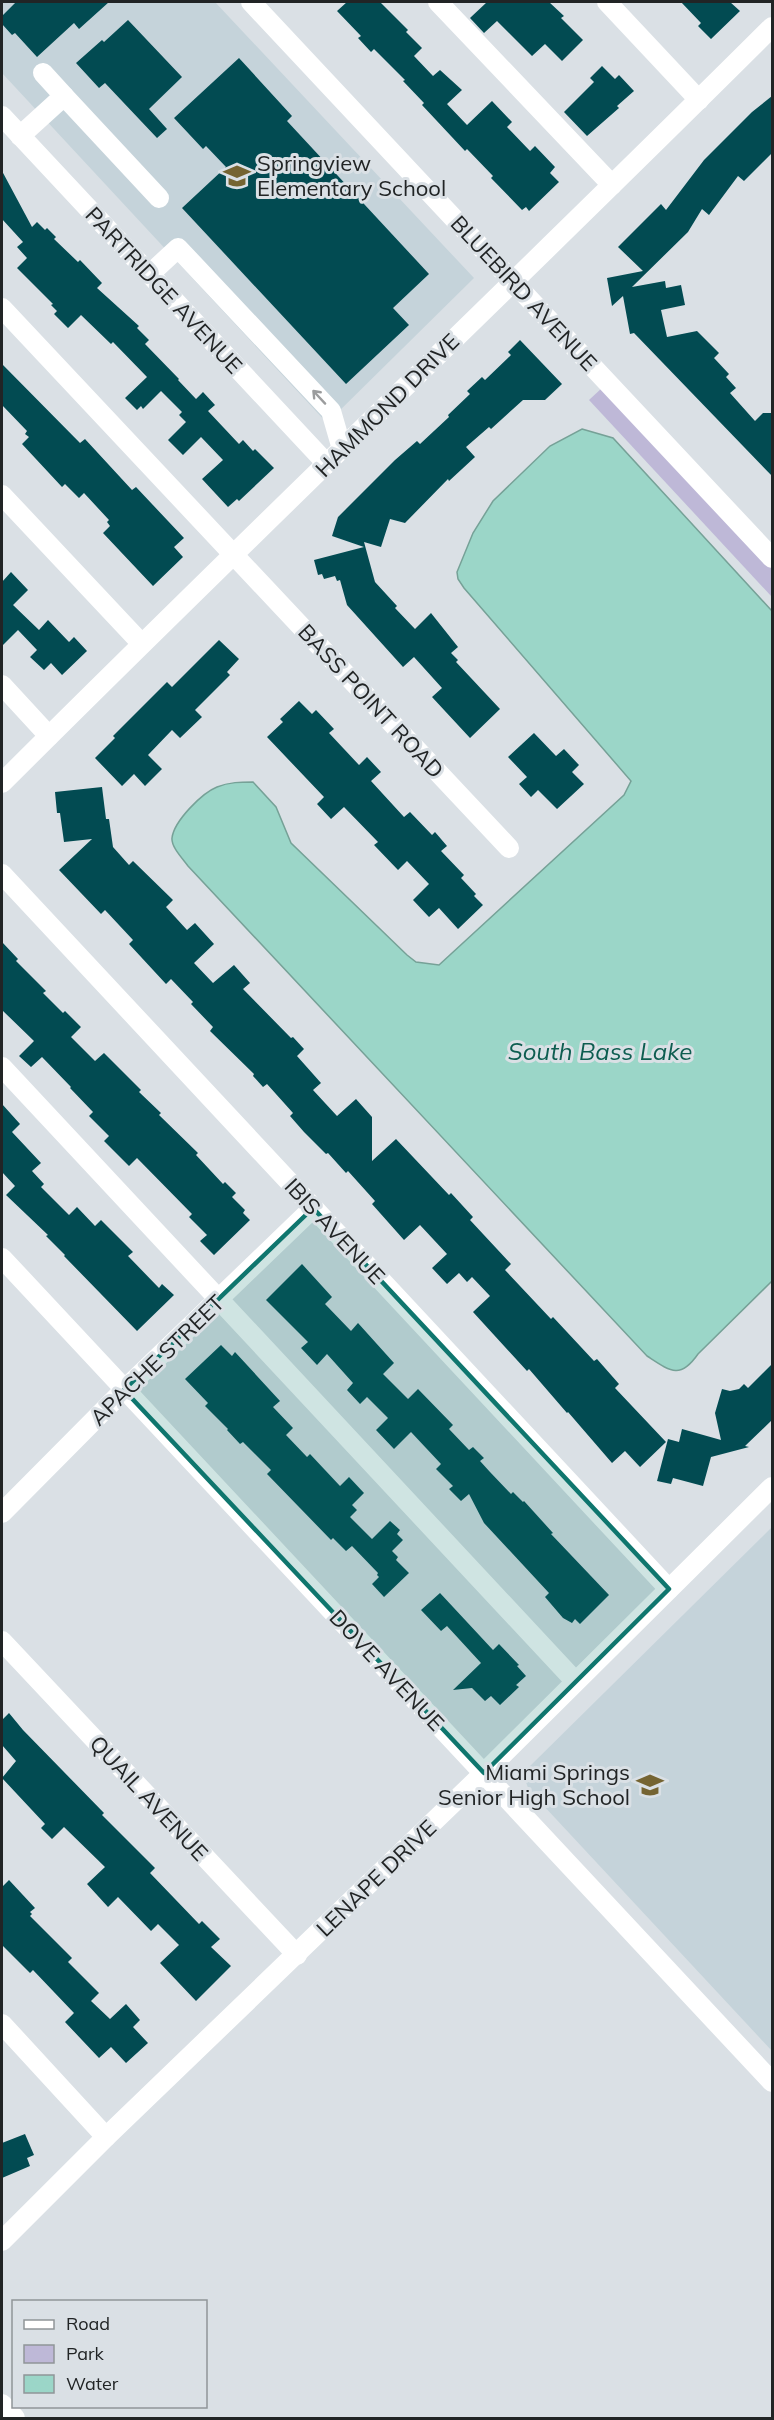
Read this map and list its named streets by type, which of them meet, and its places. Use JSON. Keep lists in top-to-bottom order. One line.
{"streets":{"street":["PARTRIDGE AVENUE","BLUEBIRD AVENUE","HAMMOND DRIVE","BASS POINT ROAD","IBIS AVENUE","APACHE STREET","DOVE AVENUE","QUAIL AVENUE","LENAPE DRIVE"]},"crossings":[["PARTRIDGE AVENUE","HAMMOND DRIVE"],["BLUEBIRD AVENUE","HAMMOND DRIVE"],["HAMMOND DRIVE","BASS POINT ROAD"],["IBIS AVENUE","APACHE STREET"],["IBIS AVENUE","LENAPE DRIVE"],["APACHE STREET","DOVE AVENUE"],["DOVE AVENUE","LENAPE DRIVE"],["QUAIL AVENUE","LENAPE DRIVE"]],"water":["South Bass Lake"],"places":{"school or university":["Springview Elementary School","Miami Springs Senior High School"]},"legend":["Road","Park","Water"]}
